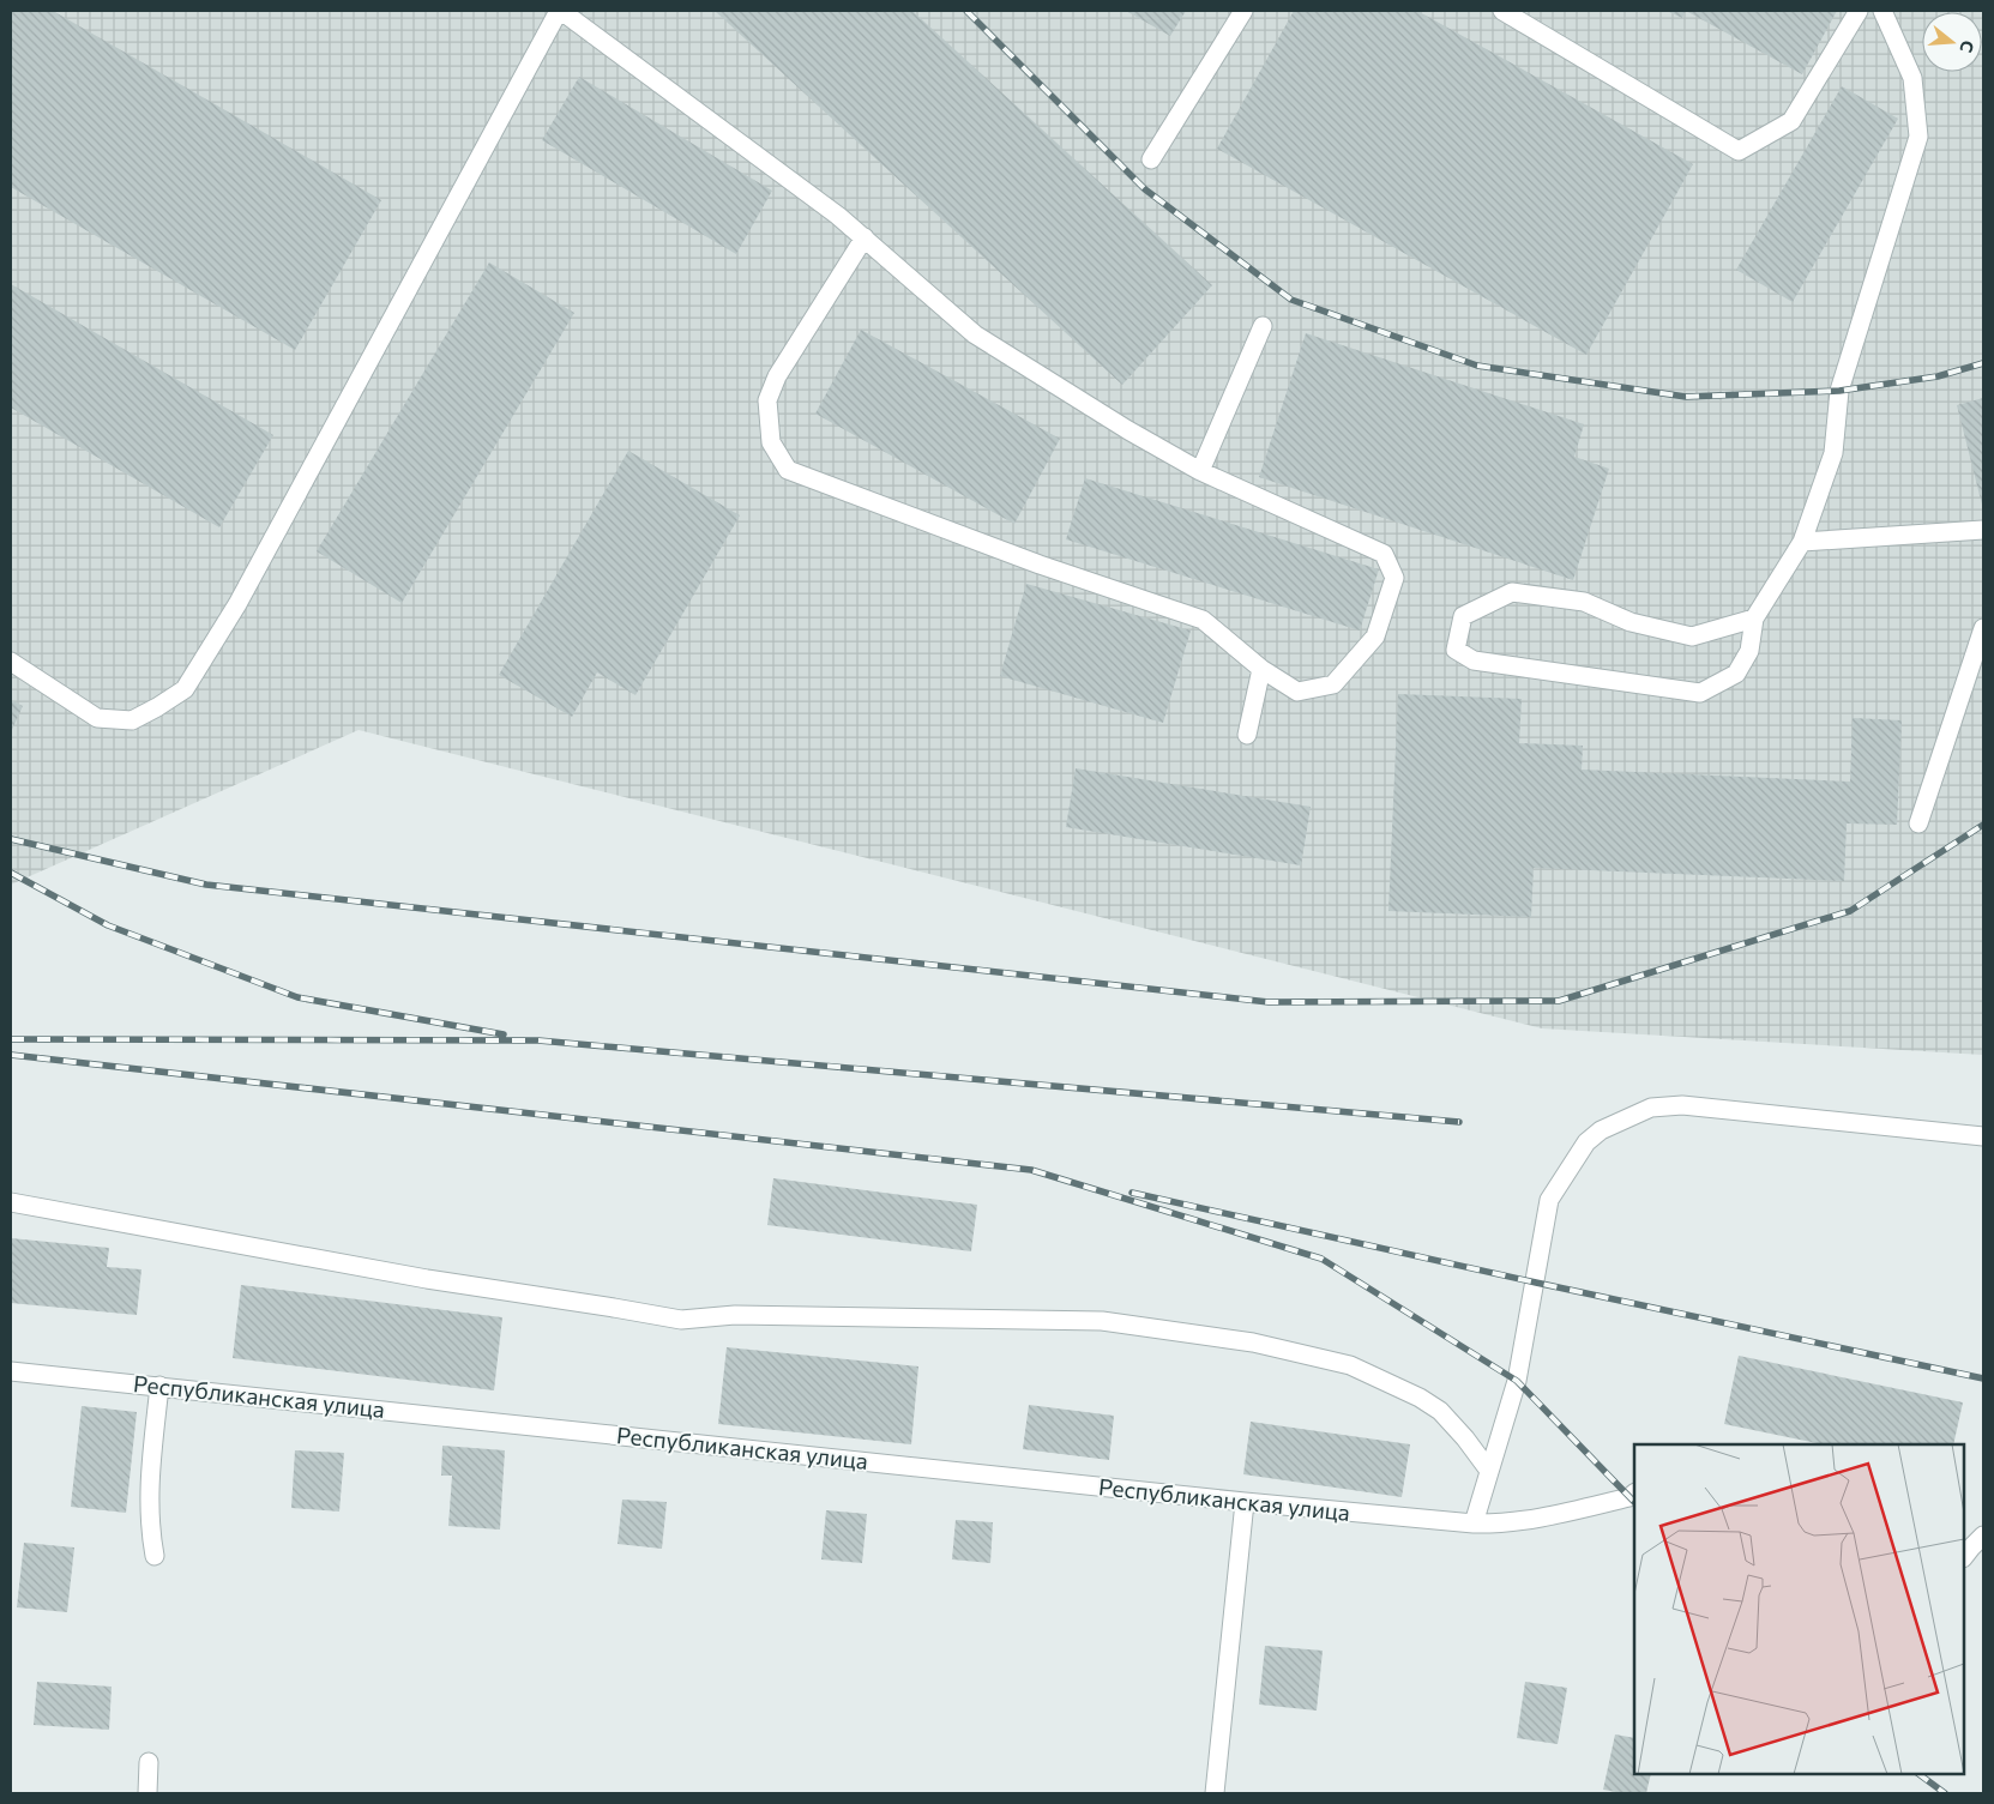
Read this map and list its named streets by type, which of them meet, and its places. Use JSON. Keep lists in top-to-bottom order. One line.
{"streets":{"street":["Республиканская улица"]},"north":"right"}
